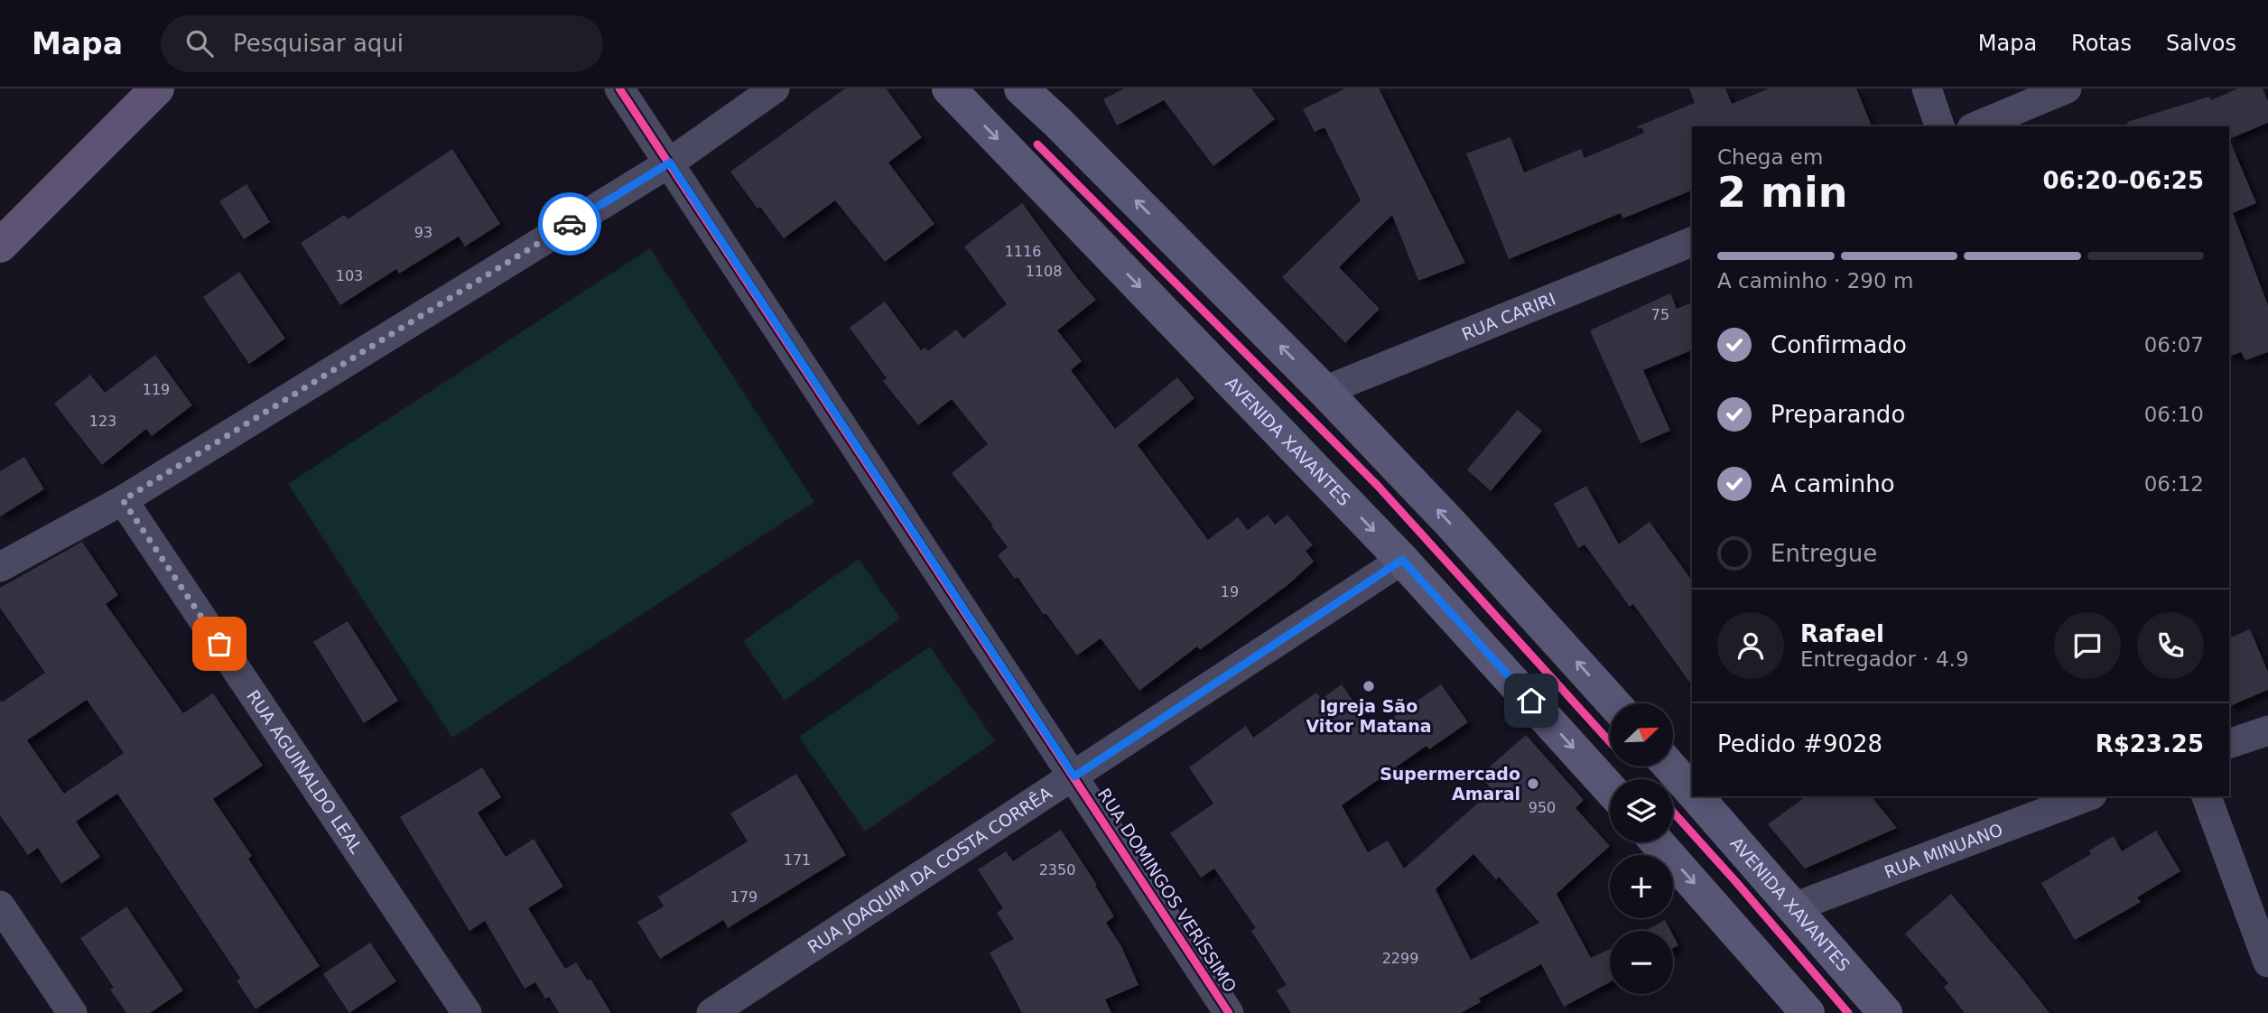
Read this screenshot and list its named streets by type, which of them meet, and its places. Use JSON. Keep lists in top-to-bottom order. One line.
{"streets":{"main road":["AVENIDA XAVANTES"],"street":["RUA CARIRI","RUA AGUINALDO LEAL","RUA MINUANO","RUA JOAQUIM DA COSTA CORRÊA","RUA DOMINGOS VERÍSSIMO"]},"crossings":[["AVENIDA XAVANTES","RUA MINUANO"],["AVENIDA XAVANTES","RUA JOAQUIM DA COSTA CORRÊA"],["RUA JOAQUIM DA COSTA CORRÊA","RUA DOMINGOS VERÍSSIMO"]],"places":["Igreja São Vitor Matana","Supermercado Amaral"],"house_numbers":["93","1116","1108","103","75","119","123","19","950","171","2350","179","2299"],"north":"top right","page":{"header":"Mapa","search":"Pesquisar aqui","nav":["Mapa","Rotas","Salvos"],"heading":["2 min","Chega em","06:20–06:25"],"panel":["Rafael","Entregador · 4.9","Pedido #9028","R$23.25"],"bar":"A caminho · 290 m","list":[["Confirmado","06:07"],["Preparando","06:10"],["A caminho","06:12"],"Entregue"],"map_buttons":["+","−"]}}
